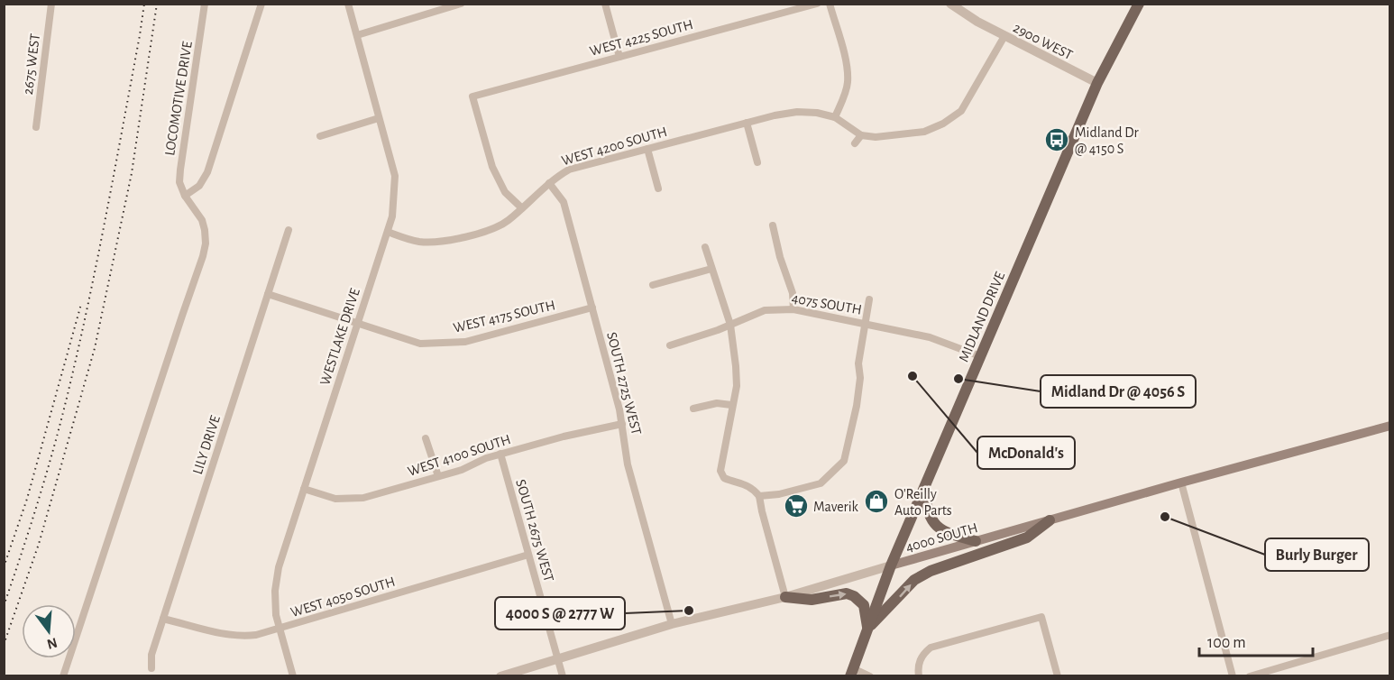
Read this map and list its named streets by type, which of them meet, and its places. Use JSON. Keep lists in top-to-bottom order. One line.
{"streets":{"main road":["MIDLAND DRIVE","4000 SOUTH"],"street":["WEST 4225 SOUTH","2900 WEST","2675 WEST","LOCOMOTIVE DRIVE","WEST 4200 SOUTH","4075 SOUTH","WEST 4175 SOUTH","WESTLAKE DRIVE","SOUTH 2725 WEST","LILY DRIVE","WEST 4100 SOUTH","SOUTH 2675 WEST","WEST 4050 SOUTH"]},"crossings":[["WEST 4225 SOUTH","WEST 4200 SOUTH"],["2900 WEST","MIDLAND DRIVE"],["WEST 4200 SOUTH","WESTLAKE DRIVE"],["WEST 4200 SOUTH","SOUTH 2725 WEST"],["4075 SOUTH","MIDLAND DRIVE"],["WEST 4175 SOUTH","WESTLAKE DRIVE"],["WEST 4175 SOUTH","SOUTH 2725 WEST"],["WEST 4175 SOUTH","LILY DRIVE"],["MIDLAND DRIVE","4000 SOUTH"],["WESTLAKE DRIVE","WEST 4100 SOUTH"],["WESTLAKE DRIVE","WEST 4050 SOUTH"],["SOUTH 2725 WEST","WEST 4100 SOUTH"],["SOUTH 2725 WEST","4000 SOUTH"],["LILY DRIVE","WEST 4050 SOUTH"],["WEST 4100 SOUTH","SOUTH 2675 WEST"],["SOUTH 2675 WEST","4000 SOUTH"],["SOUTH 2675 WEST","WEST 4050 SOUTH"]],"places":{"bus stop":["Midland Dr @ 4150 S"],"other":["McDonald's","Midland Dr @ 4056 S","Burly Burger","4000 S @ 2777 W"],"shop":["O'Reilly Auto Parts"],"supermarket":["Maverik"]},"scale_bar":"100 m","north":"bottom"}
